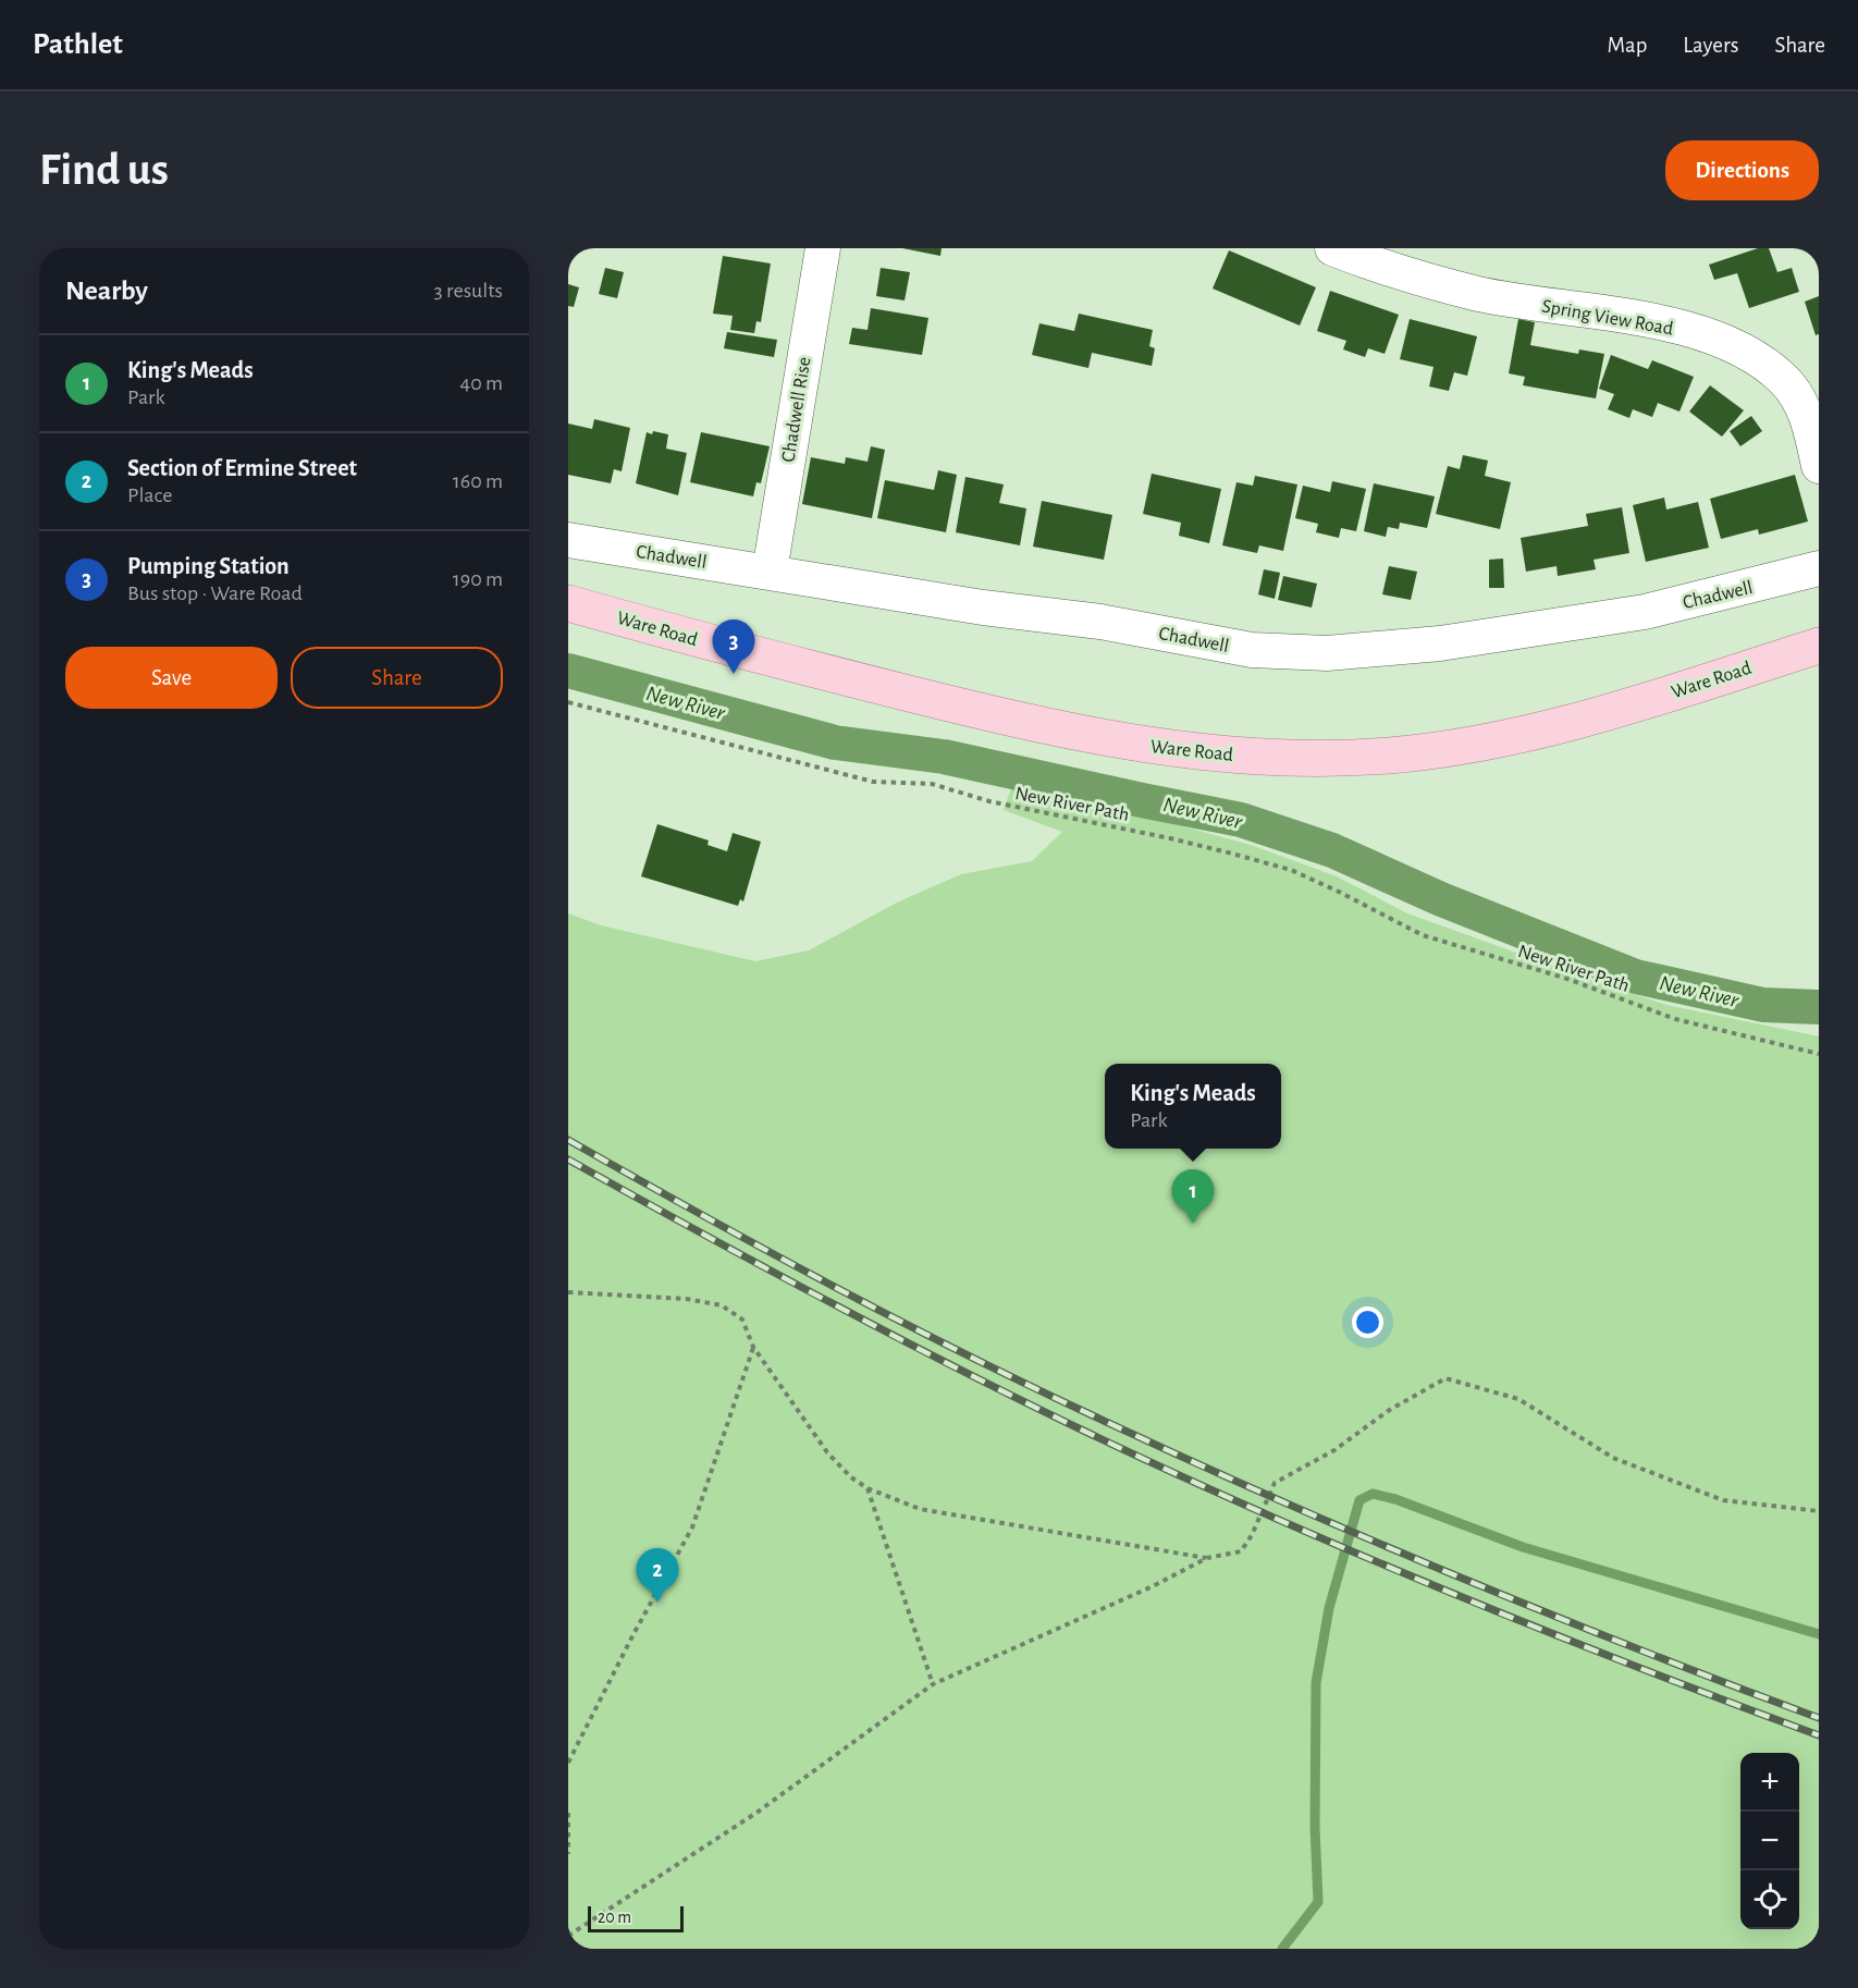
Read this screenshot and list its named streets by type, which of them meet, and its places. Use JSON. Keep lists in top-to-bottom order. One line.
{"streets":{"main road":["Ware Road"],"street":["Spring View Road","Chadwell Rise","Chadwell"],"path":["New River Path"]},"crossings":[["Chadwell Rise","Chadwell"]],"water":["New River"],"scale_bar":"20 m","page":{"header":"Pathlet","nav":["Map","Layers","Share"],"buttons":["Directions",["Save","Share"]],"title":"Find us","heading":["Nearby","3 results"],"list":[{"mark":"1","name":"King's Meads","note":"Park","value":"40 m"},{"mark":"2","name":"Section of Ermine Street","note":"Place","value":"160 m"},{"mark":"3","name":"Pumping Station","note":"Bus stop · Ware Road","value":"190 m"}],"pins":["3","1","2"],"popup":["King's Meads","Park"],"map_buttons":["+","−"],"scale":"20 m"}}
